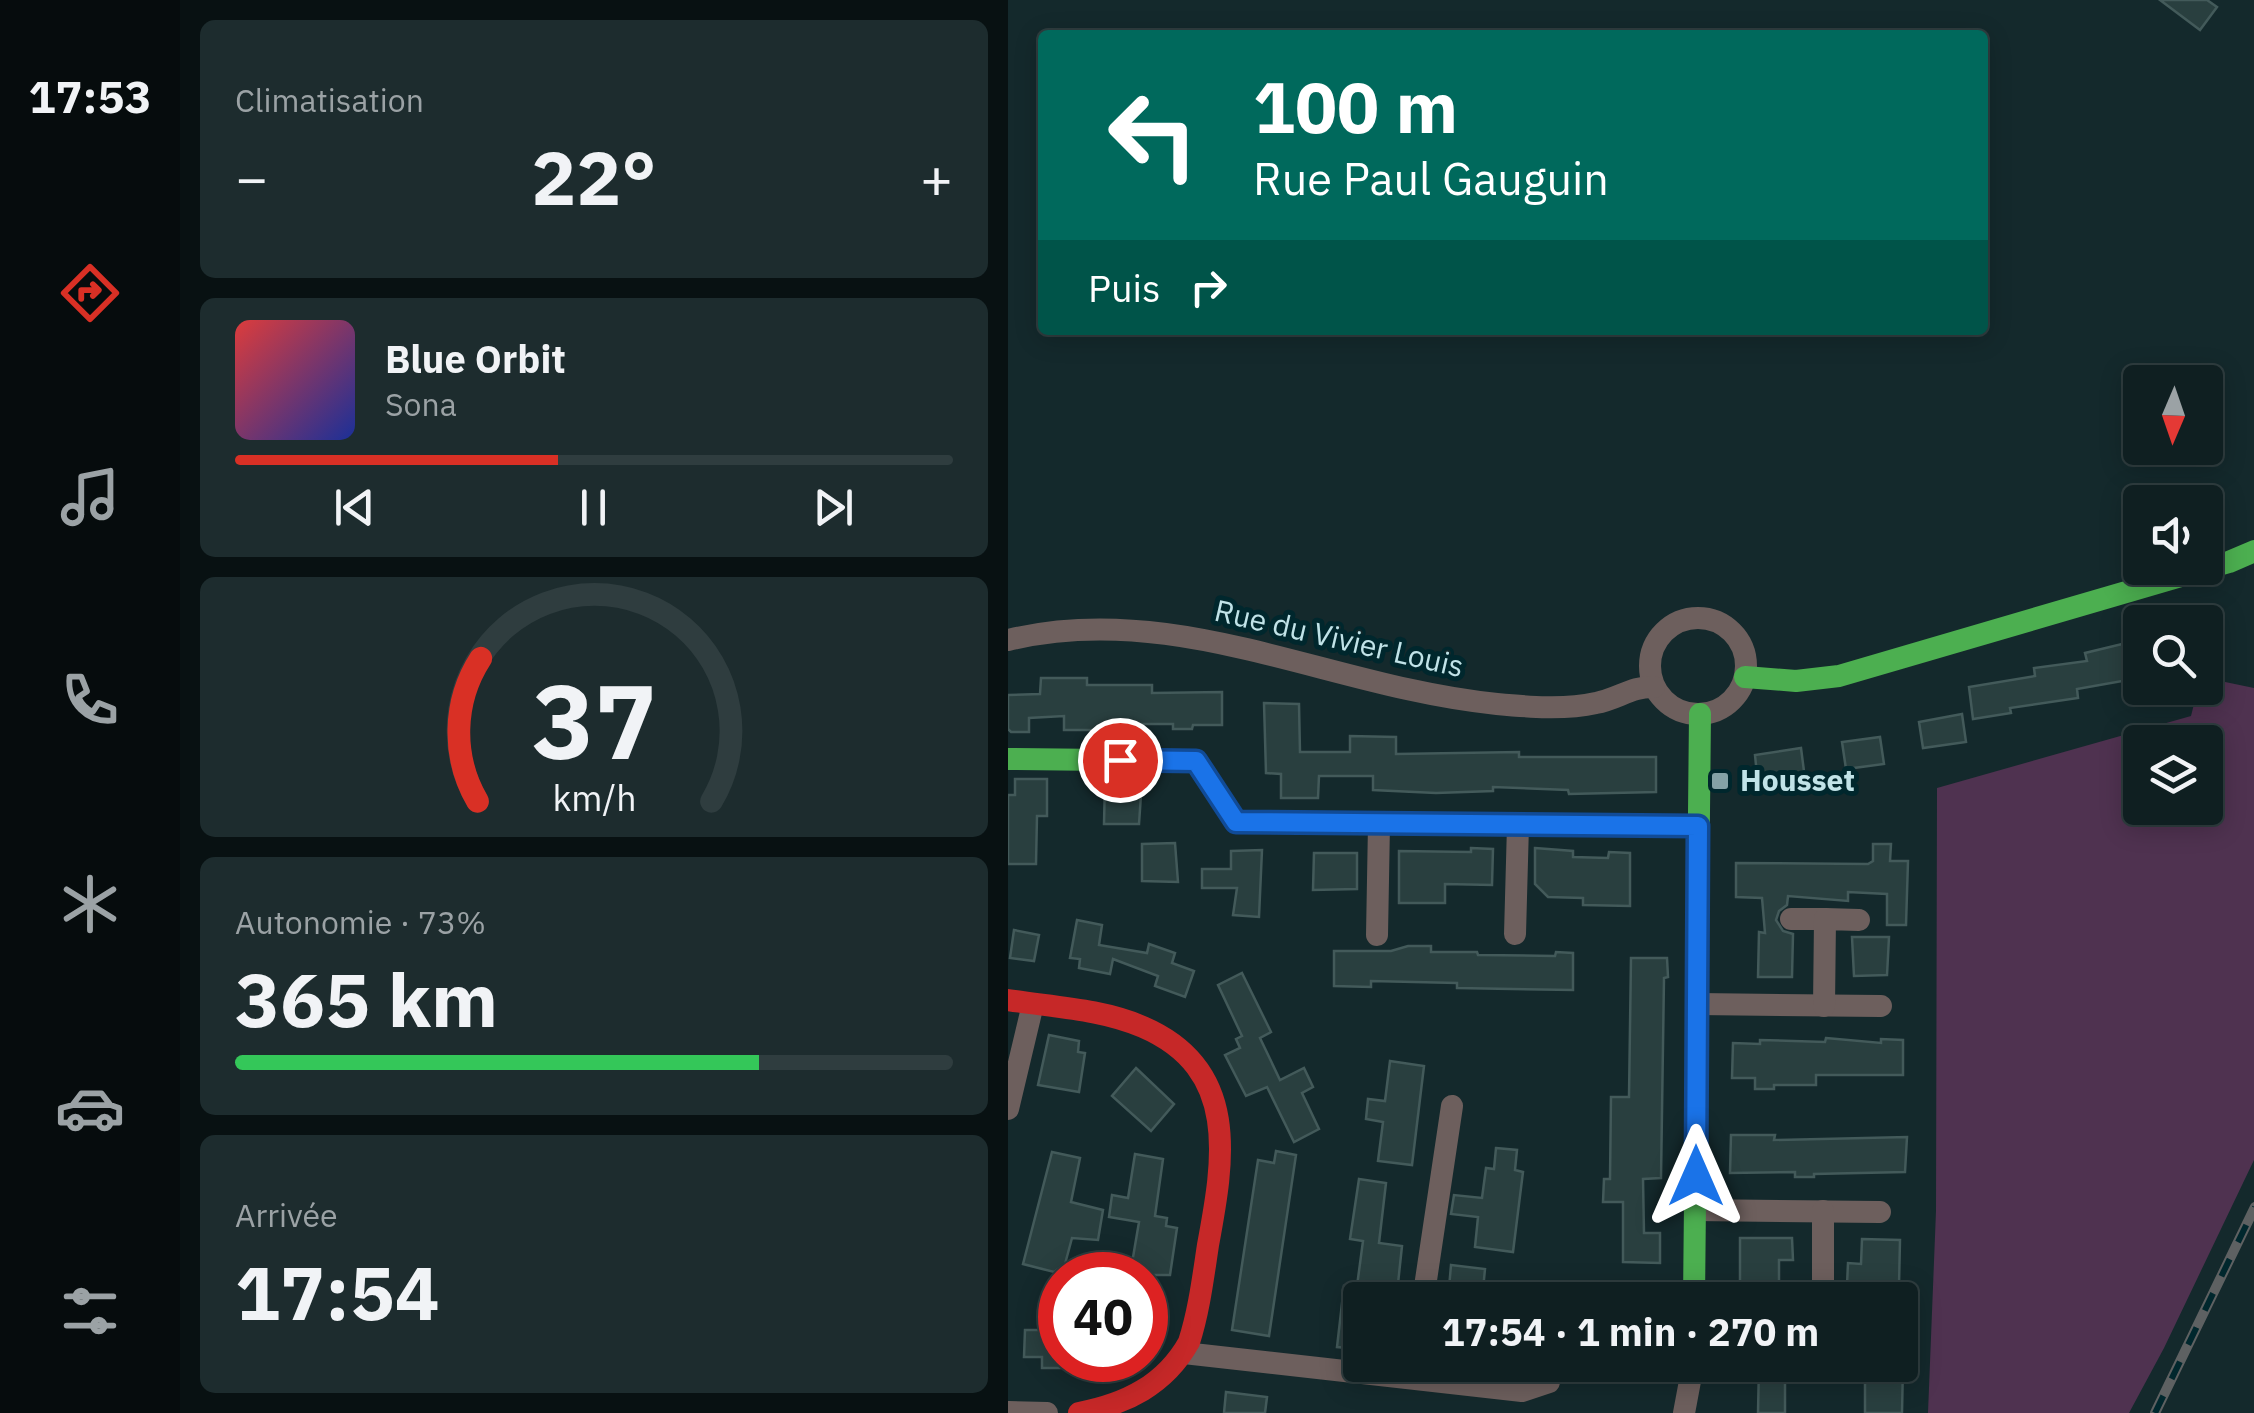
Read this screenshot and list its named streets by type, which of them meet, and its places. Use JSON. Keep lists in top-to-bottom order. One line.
{"streets":{"street":["Rue du Vivier Louis"]},"places":{"transit":["Housset"]},"north":"bottom","page":{"tabs":"17:53","tile":["Climatisation",["Autonomie · 73%","365 km"],["Arrivée","17:54"]],"turn":["100 m","Rue Paul Gauguin"],"heat":["−","22°","+"],"then":"Puis","song":["Blue Orbit","Sona"],"limit":"40","trip":"17:54 · 1 min · 270 m","gauge":["37","km/h"]}}
